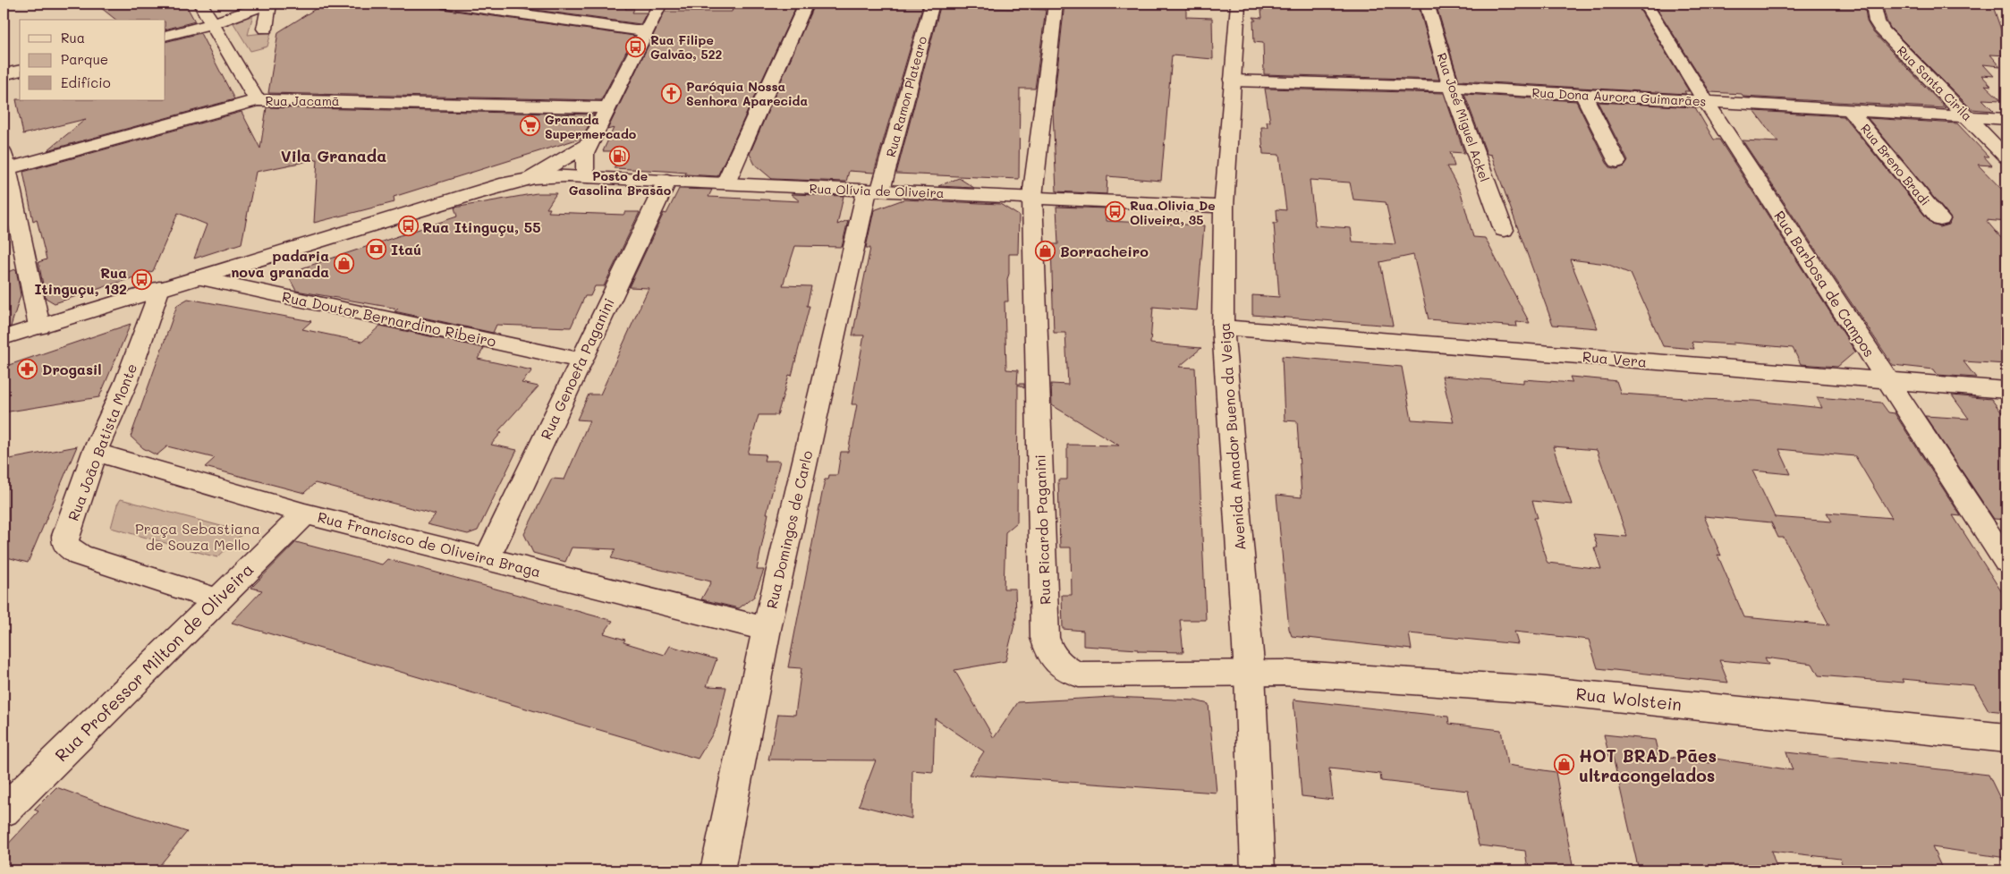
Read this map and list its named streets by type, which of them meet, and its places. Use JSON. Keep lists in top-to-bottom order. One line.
{"streets":{"street":["Rua Santa Cirila","Rua Ramon Platearo","Rua Dona Aurora Guimarães","Rua Jacamã","Rua José Miguel Ackel","Rua Breno Bradi","Rua Olívia de Oliveira","Rua Barbosa de Campos","Rua Doutor Bernardino Ribeiro","Rua Vera","Rua Genoefa Paganini","Avenida Amador Bueno da Veiga","Rua João Batista Monte","Rua Domingos de Carlo","Rua Ricardo Paganini","Rua Francisco de Oliveira Braga","Rua Professor Milton de Oliveira","Rua Wolstein"]},"crossings":[["Rua Santa Cirila","Rua Dona Aurora Guimarães"],["Rua Ramon Platearo","Rua Olívia de Oliveira"],["Rua Ramon Platearo","Rua Domingos de Carlo"],["Rua Dona Aurora Guimarães","Rua José Miguel Ackel"],["Rua Dona Aurora Guimarães","Rua Breno Bradi"],["Rua Dona Aurora Guimarães","Rua Barbosa de Campos"],["Rua Dona Aurora Guimarães","Avenida Amador Bueno da Veiga"],["Rua Olívia de Oliveira","Rua Genoefa Paganini"],["Rua Olívia de Oliveira","Avenida Amador Bueno da Veiga"],["Rua Olívia de Oliveira","Rua Domingos de Carlo"],["Rua Olívia de Oliveira","Rua Ricardo Paganini"],["Rua Barbosa de Campos","Rua Vera"],["Rua Doutor Bernardino Ribeiro","Rua Genoefa Paganini"],["Rua Vera","Avenida Amador Bueno da Veiga"],["Rua Genoefa Paganini","Rua Francisco de Oliveira Braga"],["Avenida Amador Bueno da Veiga","Rua Ricardo Paganini"],["Avenida Amador Bueno da Veiga","Rua Wolstein"],["Rua João Batista Monte","Rua Francisco de Oliveira Braga"],["Rua João Batista Monte","Rua Professor Milton de Oliveira"],["Rua Domingos de Carlo","Rua Francisco de Oliveira Braga"],["Rua Ricardo Paganini","Rua Wolstein"],["Rua Francisco de Oliveira Braga","Rua Professor Milton de Oliveira"]],"districts":["Vila Granada"],"parks":["Praça Sebastiana de Souza Mello"],"places":{"bus stop":["Rua Filipe Galvão, 522","Rua Olivia De Oliveira, 35","Rua Itinguçu, 55","Rua Itinguçu, 132"],"church":["Paróquia Nossa Senhora Aparecida"],"supermarket":["Granada Supermercado"],"fuel station":["Posto de Gasolina Brasão"],"bank":["Itaú"],"shop":["Borracheiro","padaria nova granada","HOT BRAD Pães ultracongelados"],"pharmacy":["Drogasil"]},"legend":["Rua","Parque","Edifício"]}
